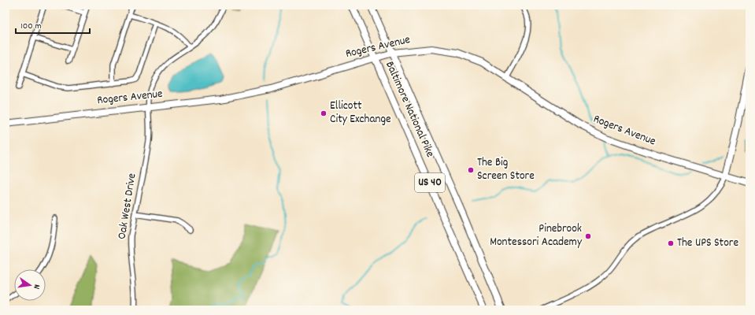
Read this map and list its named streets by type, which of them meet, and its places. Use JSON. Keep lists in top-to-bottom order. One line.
{"streets":{"main road":["Rogers Avenue","Baltimore National Pike","US 40"],"street":["Oak West Drive"]},"crossings":[["Rogers Avenue","Baltimore National Pike"],["Rogers Avenue","Oak West Drive"]],"places":["Ellicott City Exchange","The Big Screen Store","Pinebrook Montessori Academy","The UPS Store"],"scale_bar":"100 m","north":"right"}
